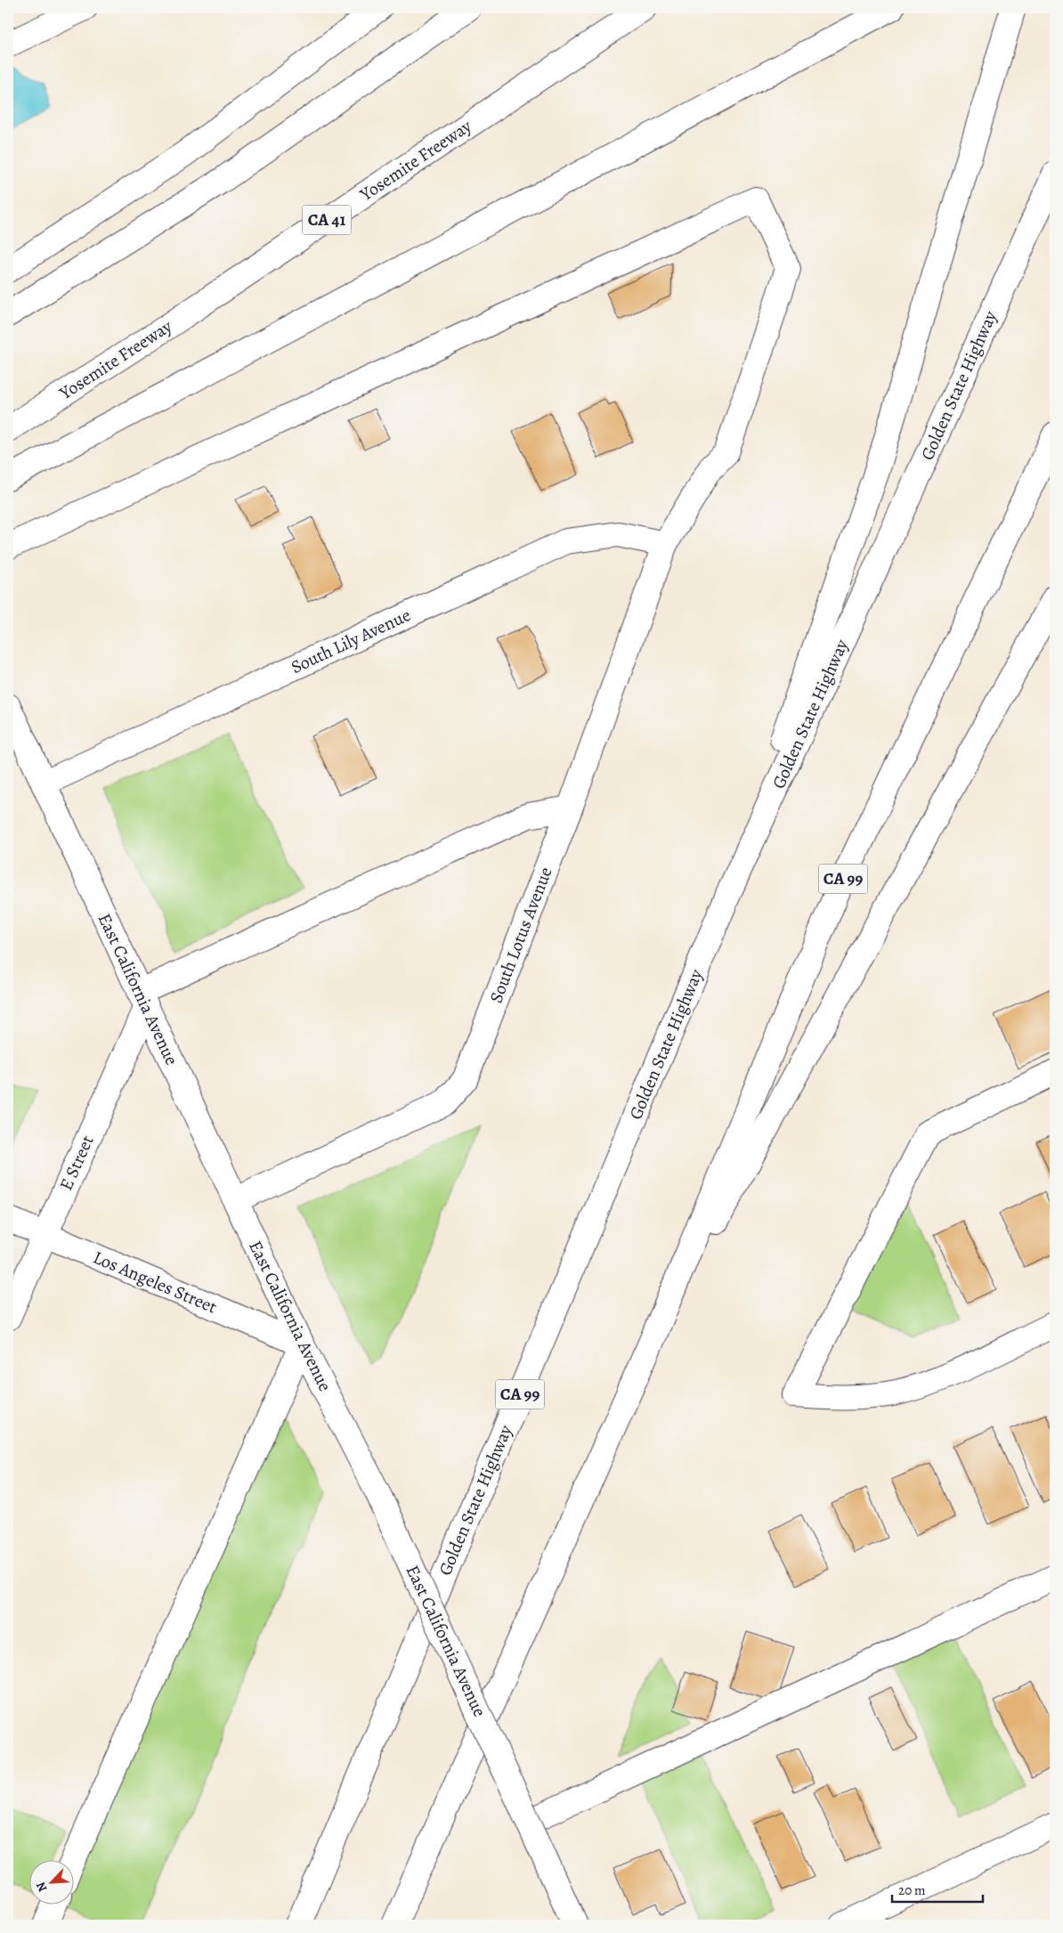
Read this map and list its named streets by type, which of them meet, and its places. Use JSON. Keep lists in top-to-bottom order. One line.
{"streets":{"main road":["Yosemite Freeway","CA 41","Golden State Highway","South Lily Avenue","CA 99","South Lotus Avenue","East California Avenue","E Street","Los Angeles Street"]},"crossings":[["South Lily Avenue","South Lotus Avenue"],["South Lily Avenue","East California Avenue"],["South Lotus Avenue","East California Avenue"],["East California Avenue","E Street"],["East California Avenue","Los Angeles Street"],["E Street","Los Angeles Street"]],"scale_bar":"20 m","north":"bottom left"}
